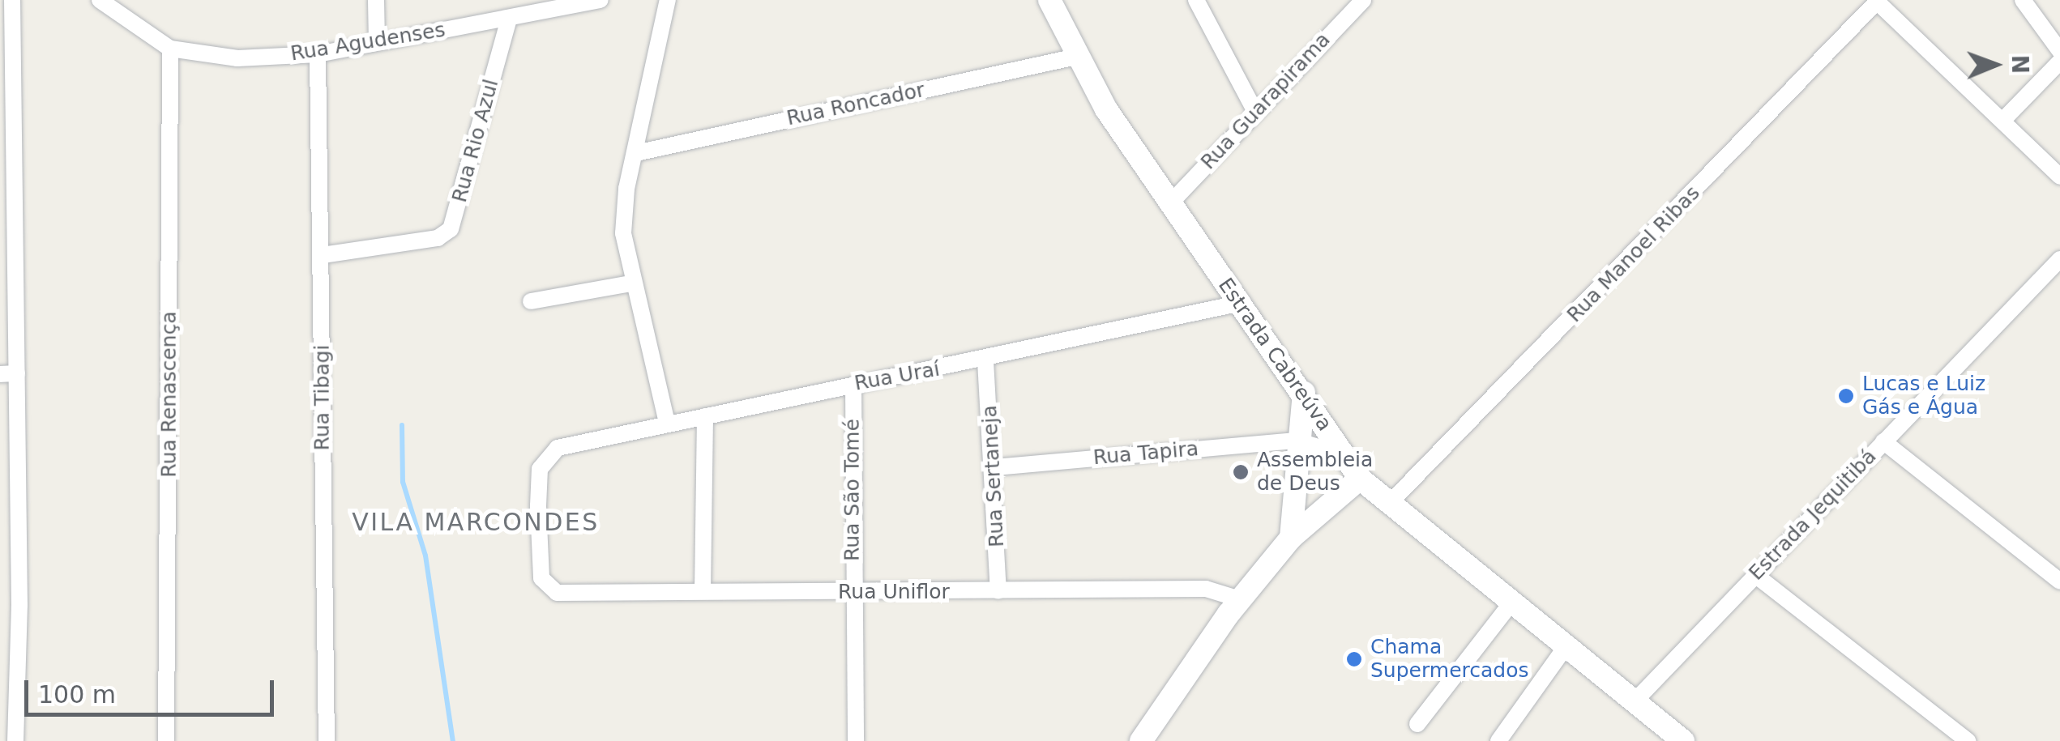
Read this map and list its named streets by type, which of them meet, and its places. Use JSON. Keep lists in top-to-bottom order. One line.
{"streets":{"main road":["Estrada Cabreúva"],"street":["Rua Agudenses","Rua Guarapirama","Rua Roncador","Rua Rio Azul","Rua Manoel Ribas","Rua Uraí","Rua Renascença","Rua Tibagi","Rua Tapira","Rua Sertaneja","Rua São Tomé","Estrada Jequitibá","Rua Uniflor"]},"crossings":[["Rua Agudenses","Rua Rio Azul"],["Rua Agudenses","Rua Renascença"],["Rua Agudenses","Rua Tibagi"],["Rua Guarapirama","Estrada Cabreúva"],["Rua Roncador","Estrada Cabreúva"],["Rua Rio Azul","Rua Tibagi"],["Rua Manoel Ribas","Estrada Cabreúva"],["Estrada Cabreúva","Rua Uraí"],["Estrada Cabreúva","Estrada Jequitibá"],["Rua Uraí","Rua Sertaneja"],["Rua Uraí","Rua São Tomé"],["Rua Uraí","Rua Uniflor"],["Rua Tapira","Rua Sertaneja"],["Rua Sertaneja","Rua Uniflor"],["Rua São Tomé","Rua Uniflor"]],"districts":["VILA MARCONDES"],"places":["Lucas e Luiz Gás e Água","Assembleia de Deus","Chama Supermercados"],"scale_bar":"100 m","north":"right"}
